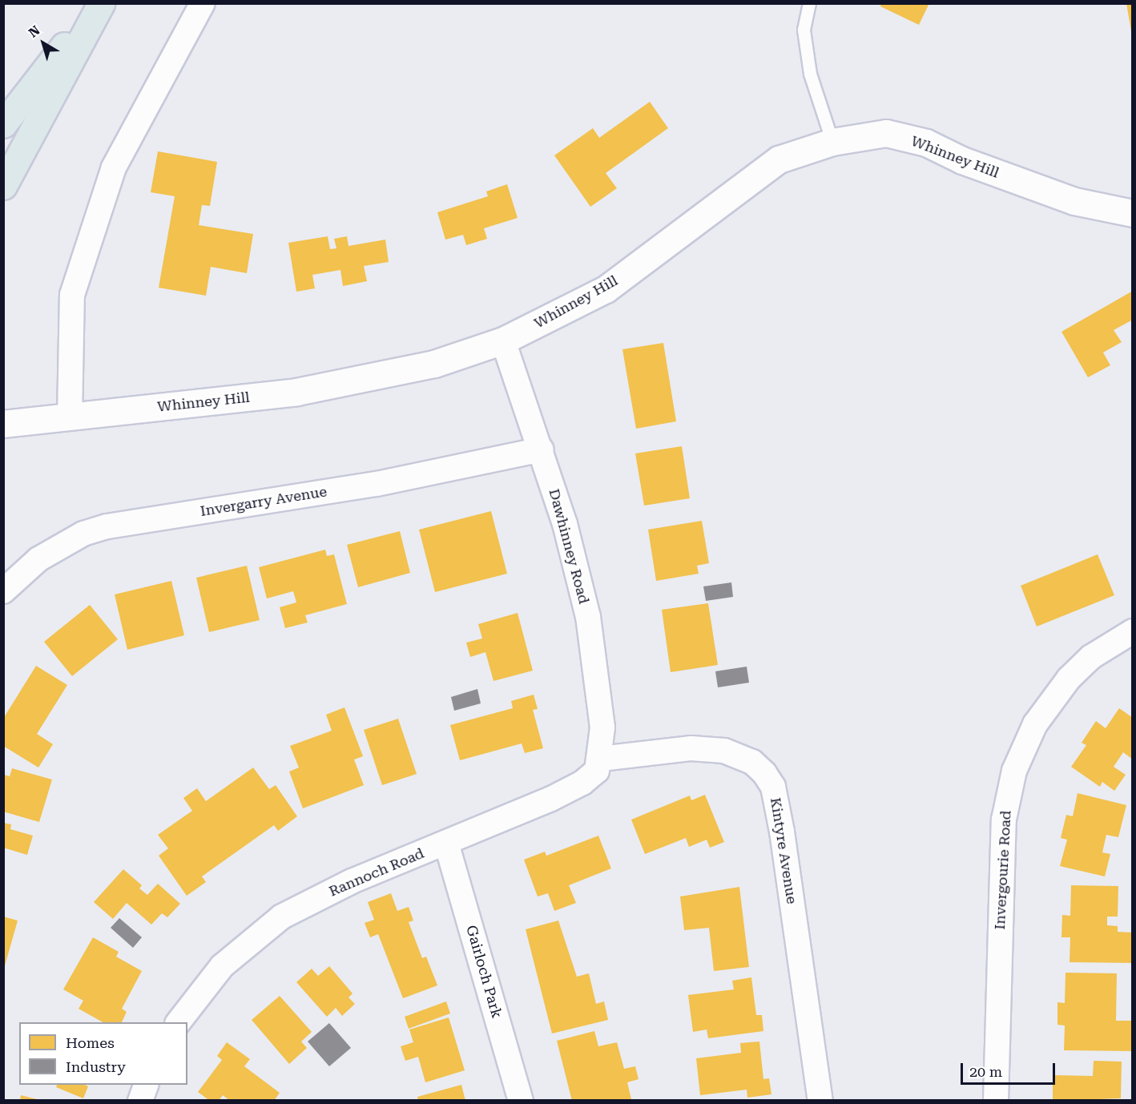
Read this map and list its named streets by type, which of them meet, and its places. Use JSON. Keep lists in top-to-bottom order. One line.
{"streets":{"street":["Whinney Hill","Invergarry Avenue","Dawhinney Road","Kintyre Avenue","Invergourie Road","Rannoch Road","Gairloch Park"]},"crossings":[["Whinney Hill","Dawhinney Road"],["Invergarry Avenue","Dawhinney Road"],["Dawhinney Road","Kintyre Avenue"],["Dawhinney Road","Rannoch Road"],["Kintyre Avenue","Rannoch Road"],["Rannoch Road","Gairloch Park"]],"legend":["Homes","Industry"],"scale_bar":"20 m","north":"top left"}
